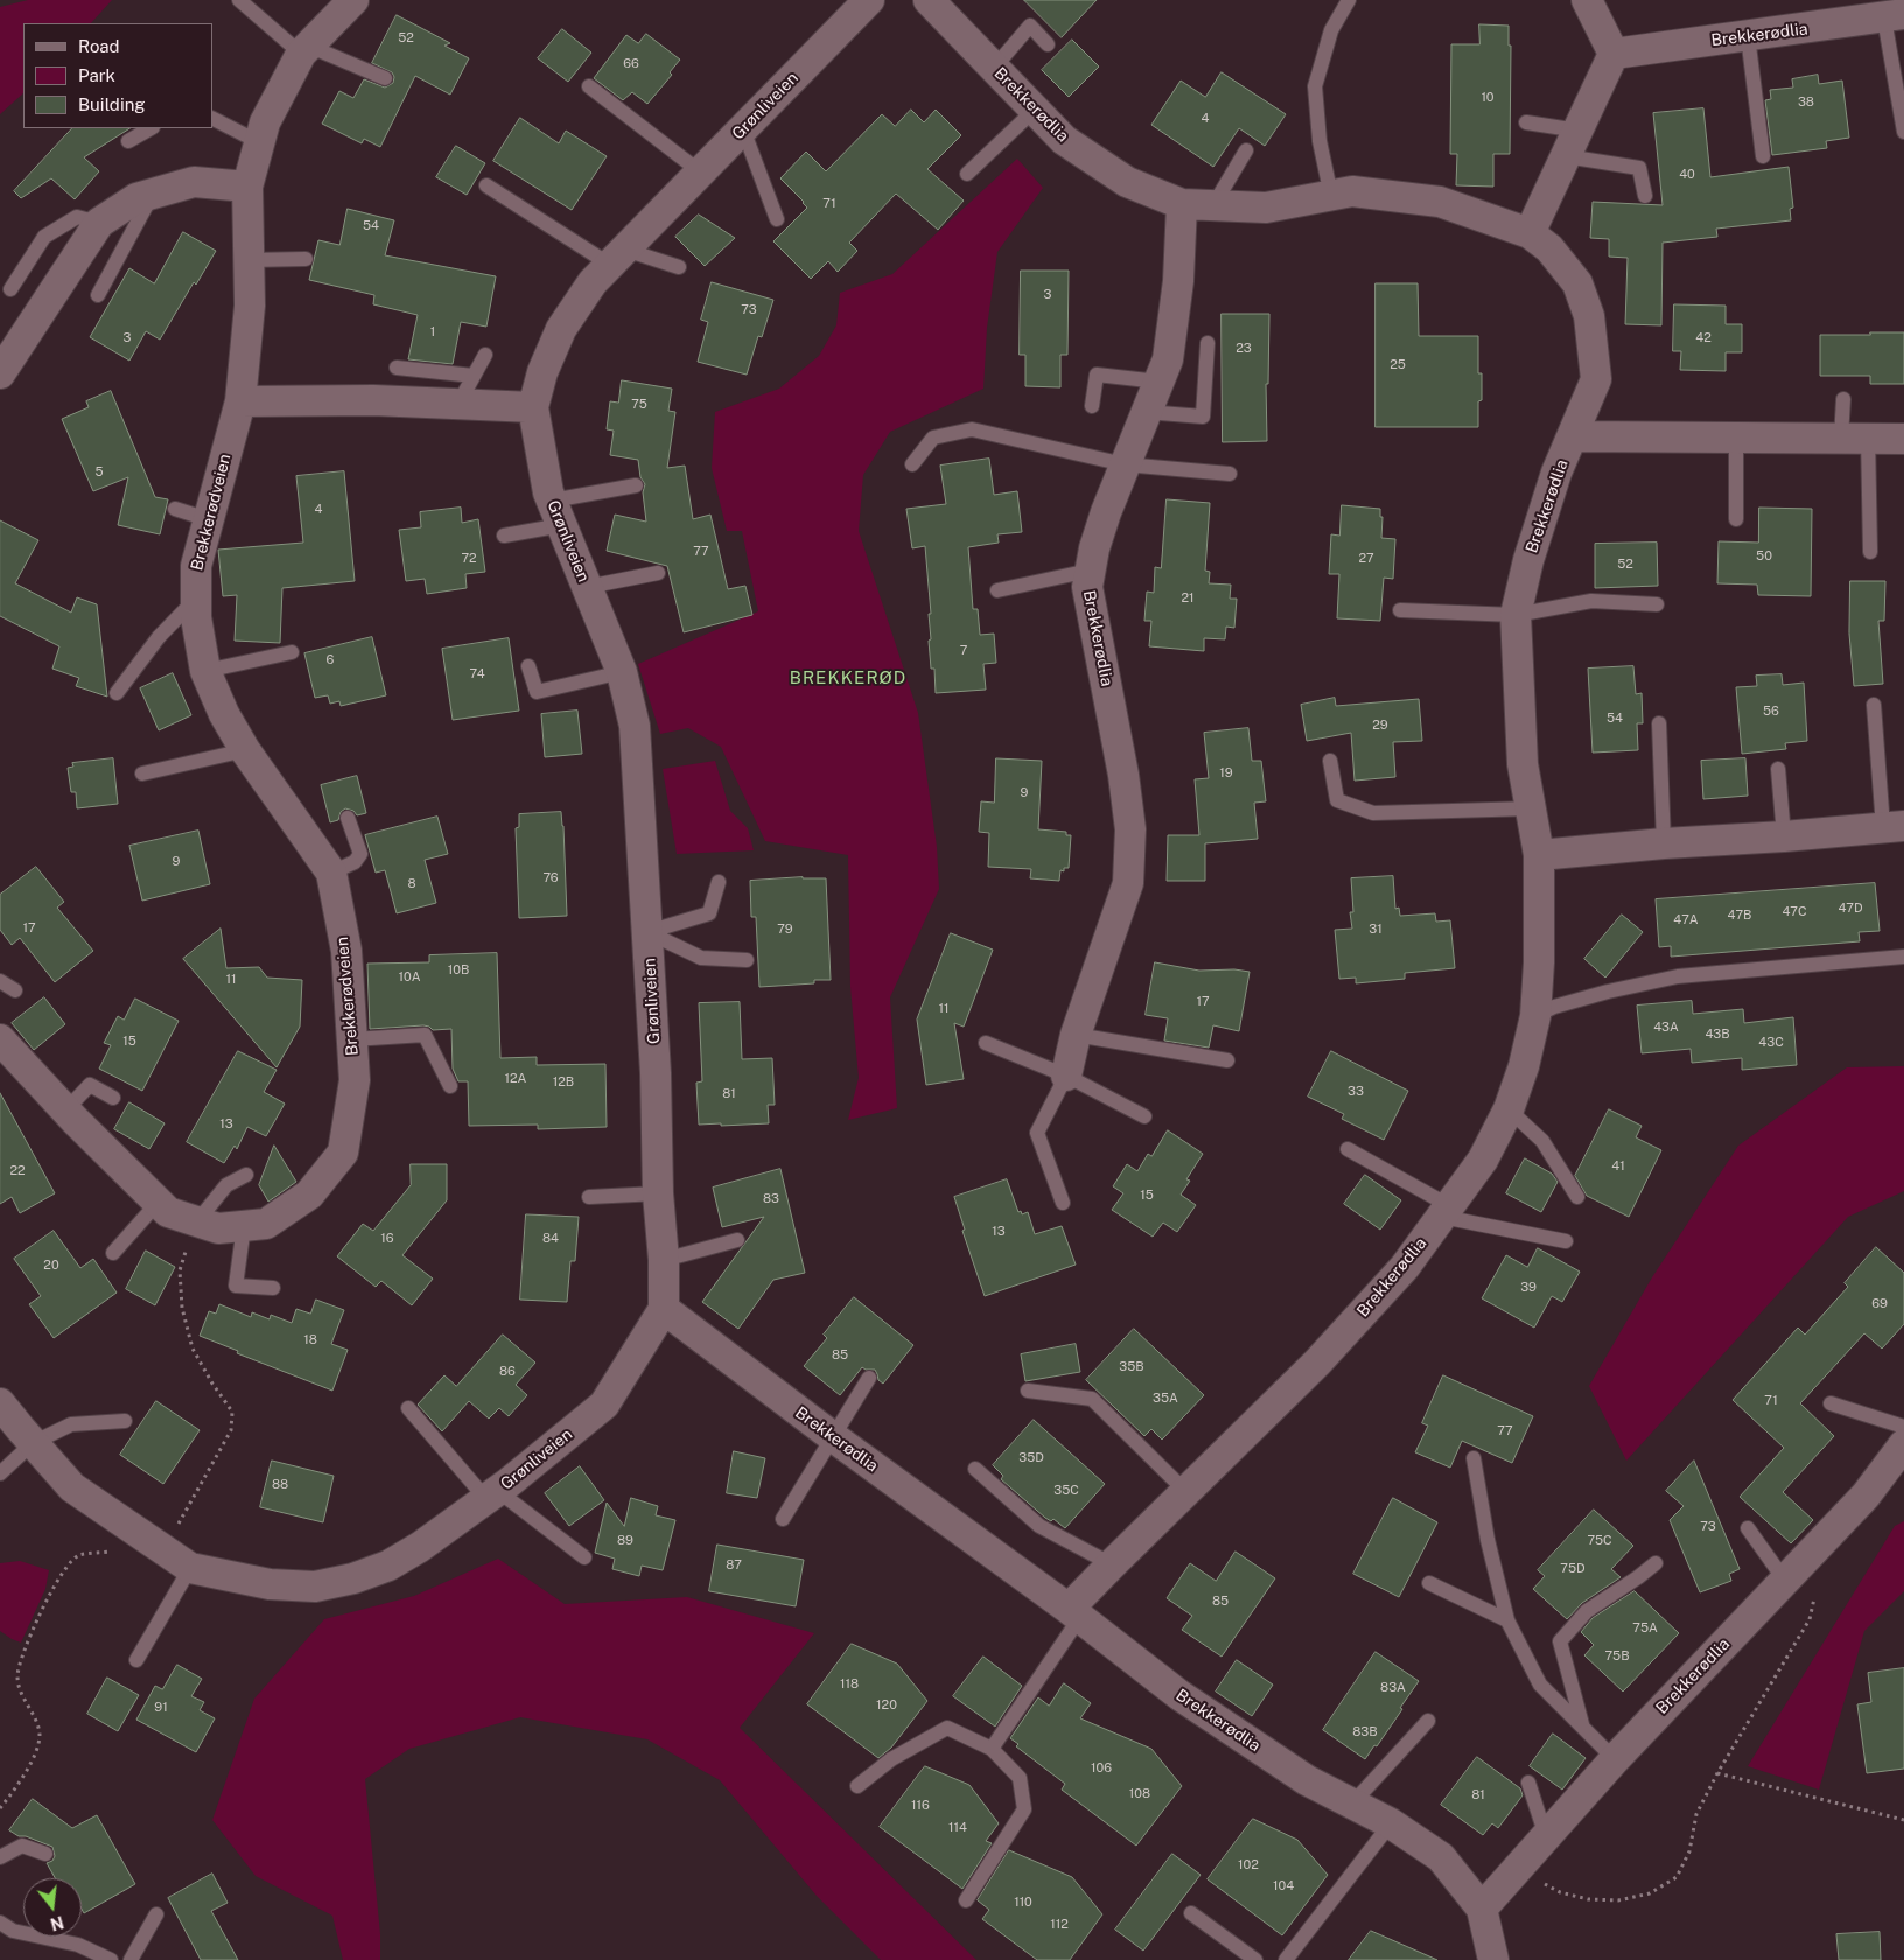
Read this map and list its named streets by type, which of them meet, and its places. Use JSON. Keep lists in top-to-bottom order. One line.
{"streets":{"street":["Brekkerødlia","Grønliveien","Brekkerødveien"]},"crossings":[["Brekkerødlia","Grønliveien"]],"districts":["BREKKERØD"],"house_numbers":["52","66","10","38","4","40","71","54","3","73","1","3","42","23","25","75","5","4","77","50","72","27","52","21","7","6","74","56","54","29","19","9","9","76","8","47D","47C","47B","47A","17","79","31","10B","10A","11","17","11","43A","43B","15","43C","12A","12B","33","81","13","41","22","15","83","13","16","84","20","39","69","18","85","35B","86","35A","71","77","35D","88","35C","73","89","75C","87","75D","85","75A","75B","118","83A","120","91","83B","106","108","81","116","114","102","104","110","112"],"legend":["Road","Park","Building"],"north":"bottom"}
